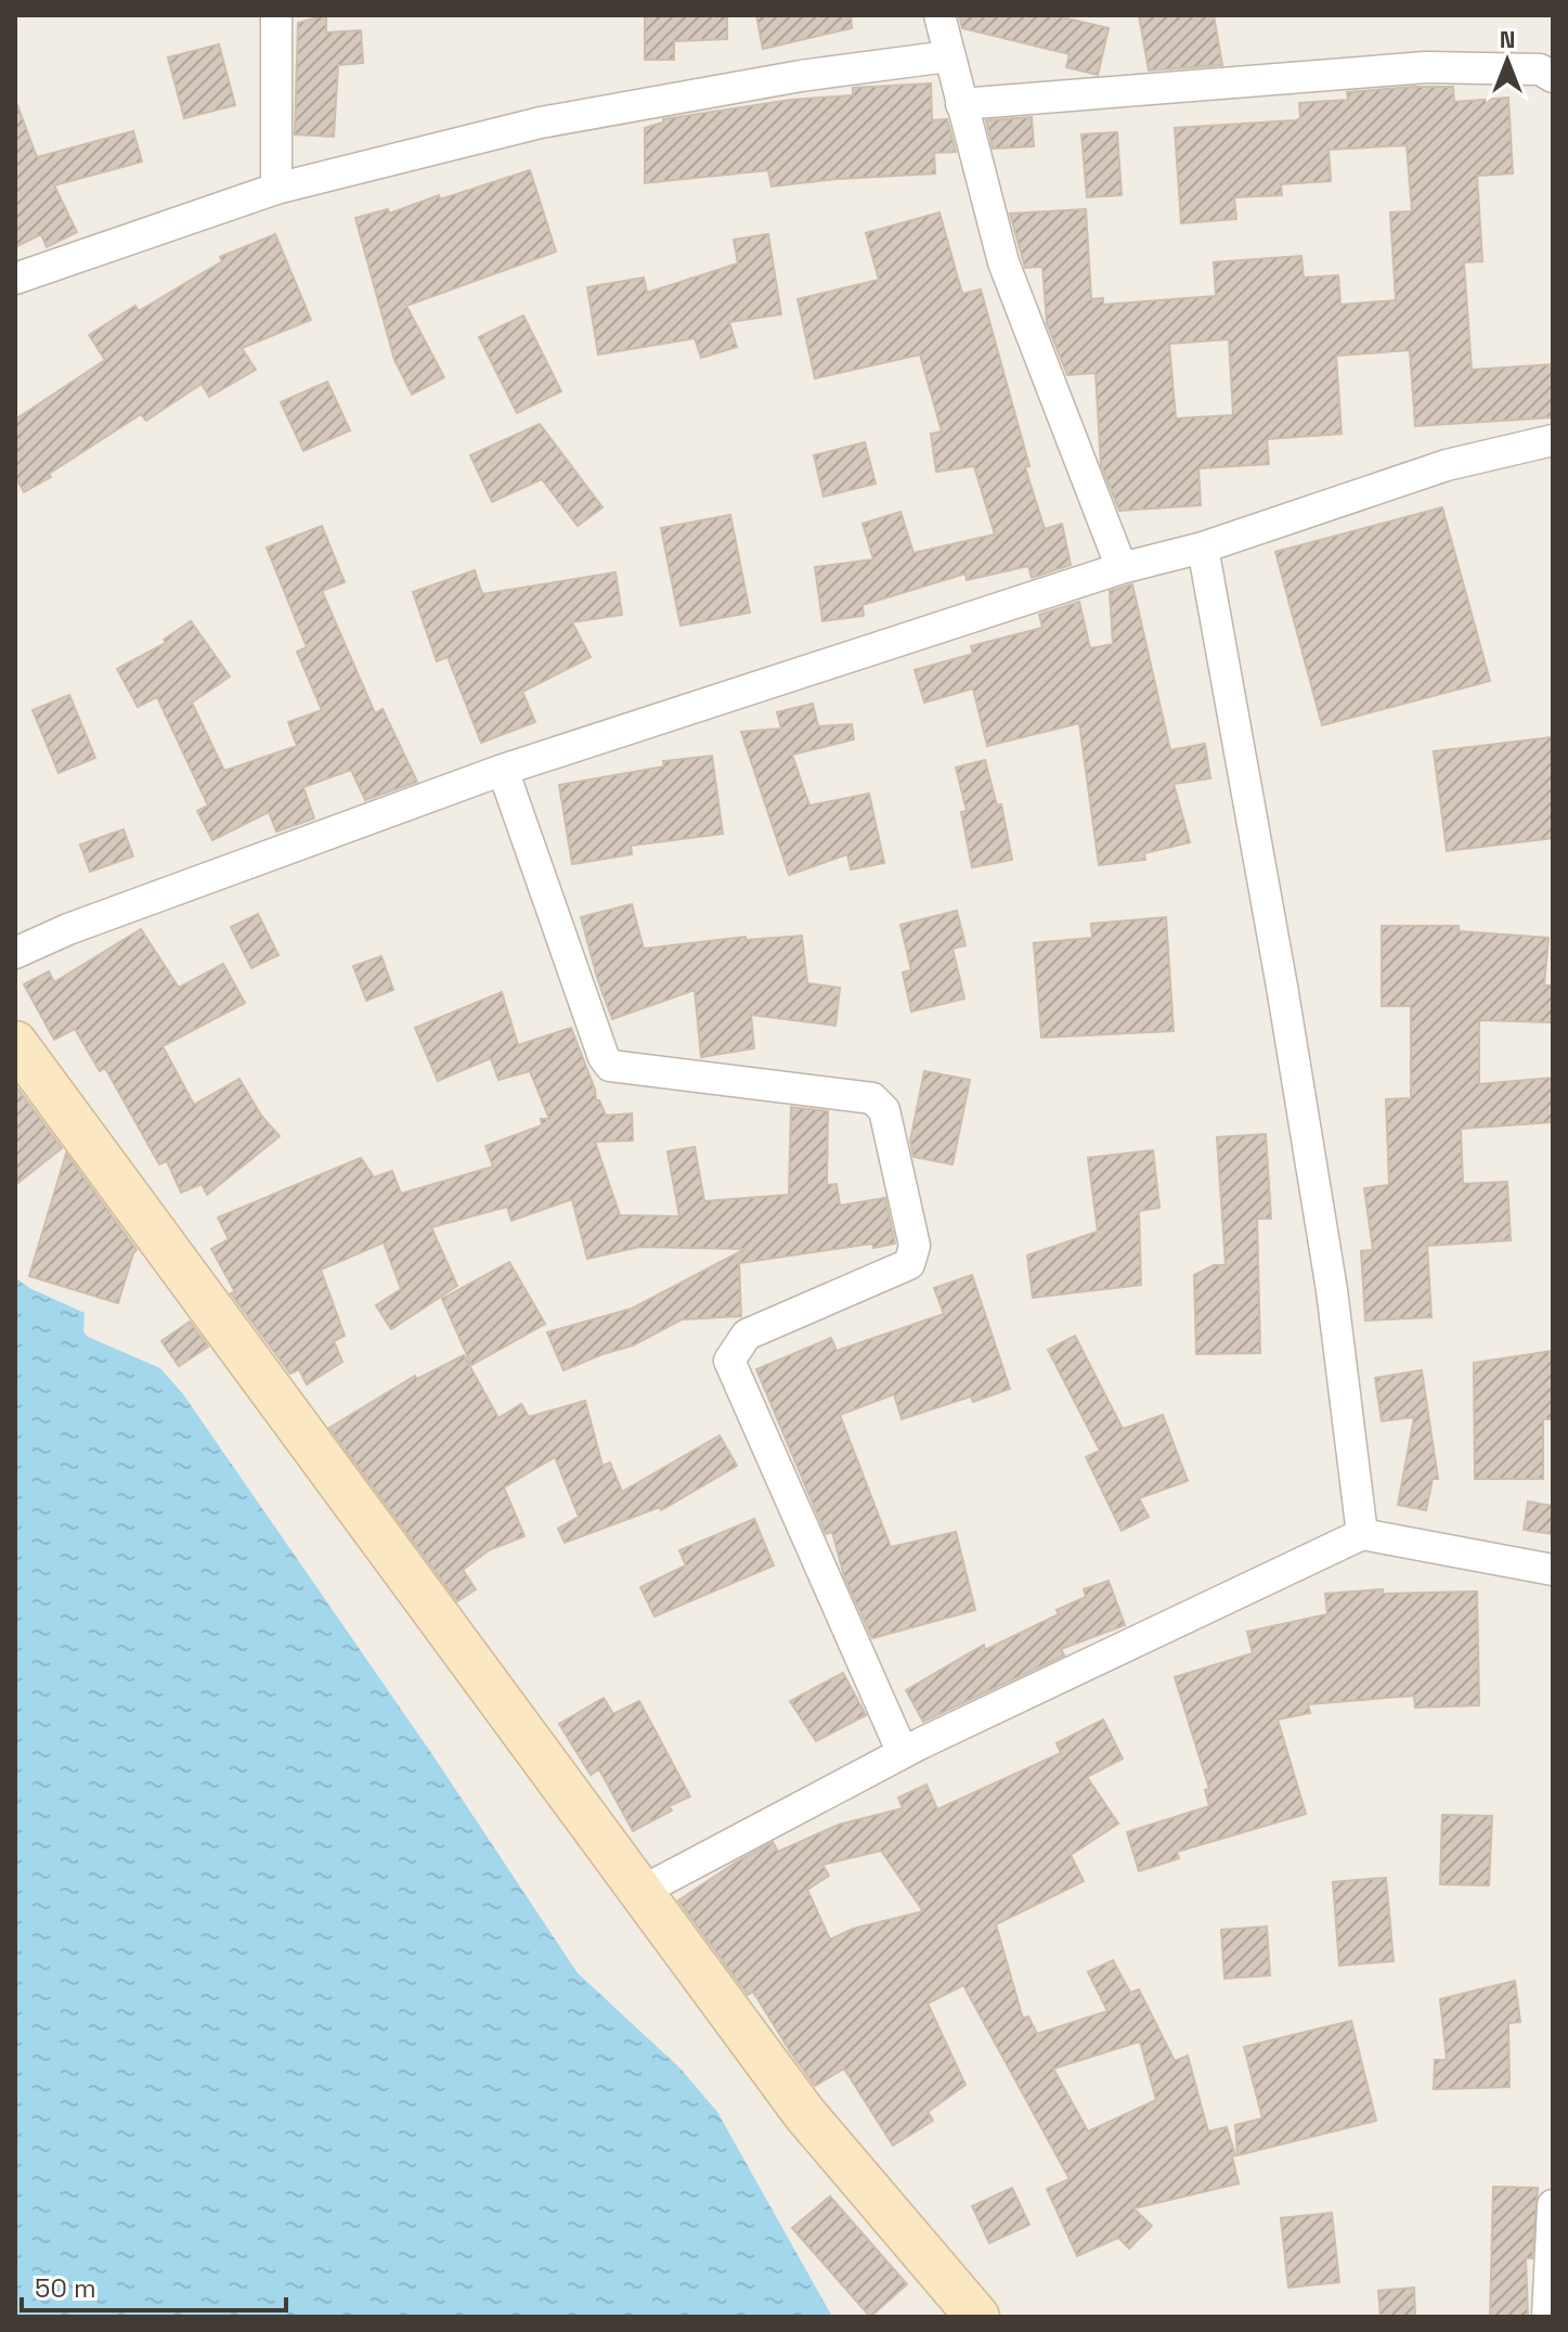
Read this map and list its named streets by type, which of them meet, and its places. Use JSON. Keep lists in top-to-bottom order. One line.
{"scale_bar":"50 m","north":"top"}
